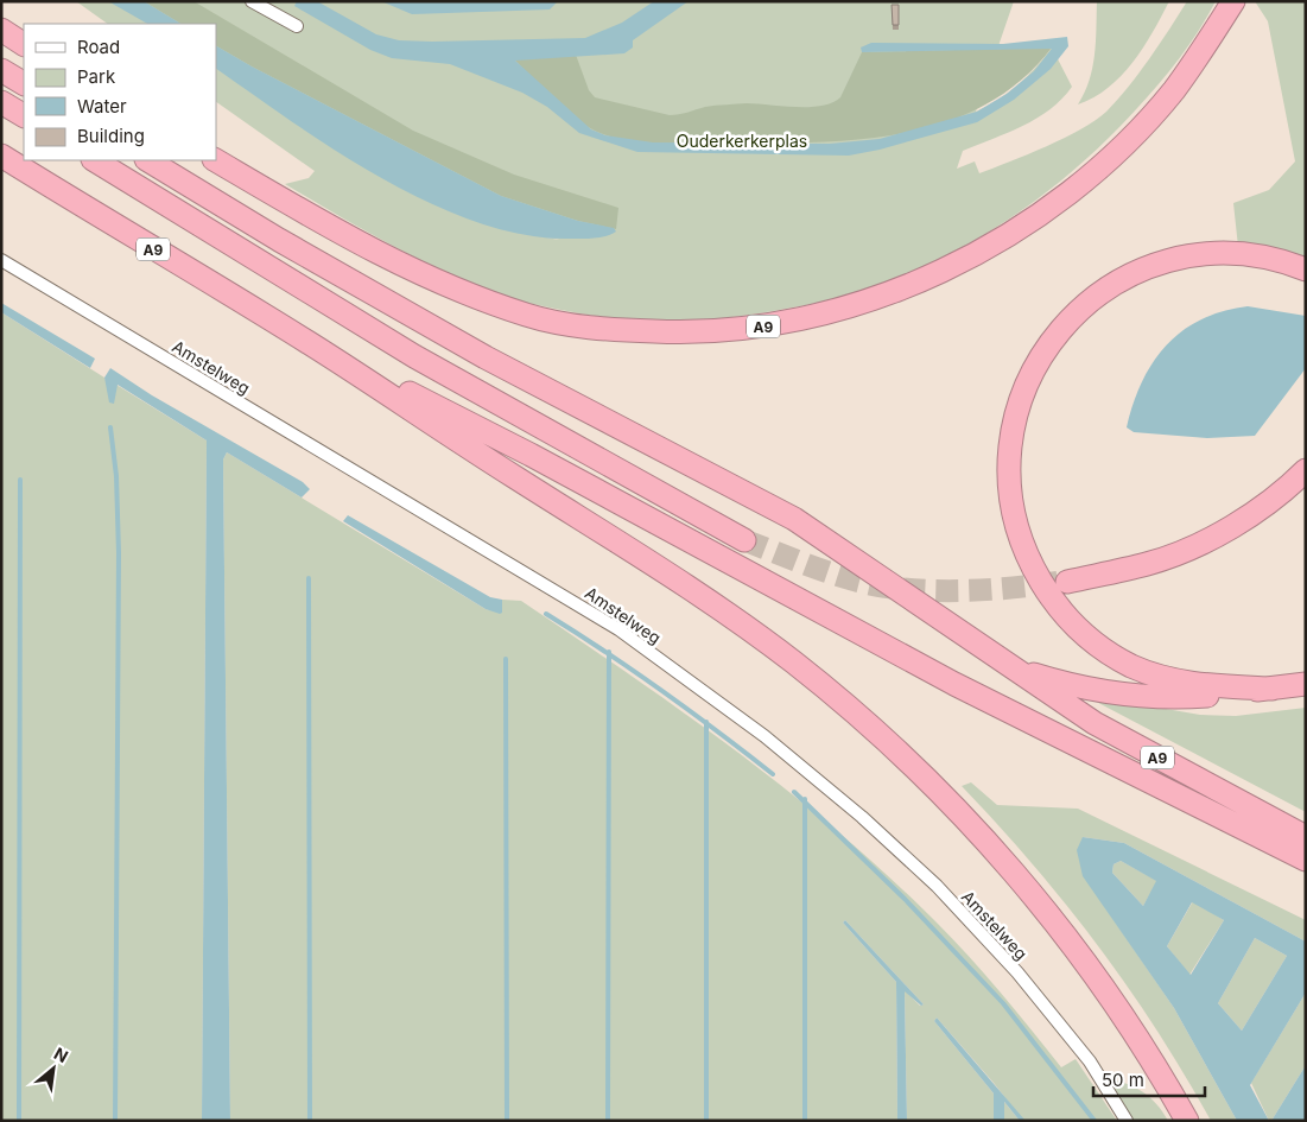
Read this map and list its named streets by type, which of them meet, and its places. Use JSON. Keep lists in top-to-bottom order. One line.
{"streets":{"highway":["A9"],"street":["Amstelweg"]},"parks":["Ouderkerkerplas"],"legend":["Road","Park","Water","Building"],"scale_bar":"50 m","north":"top right"}
